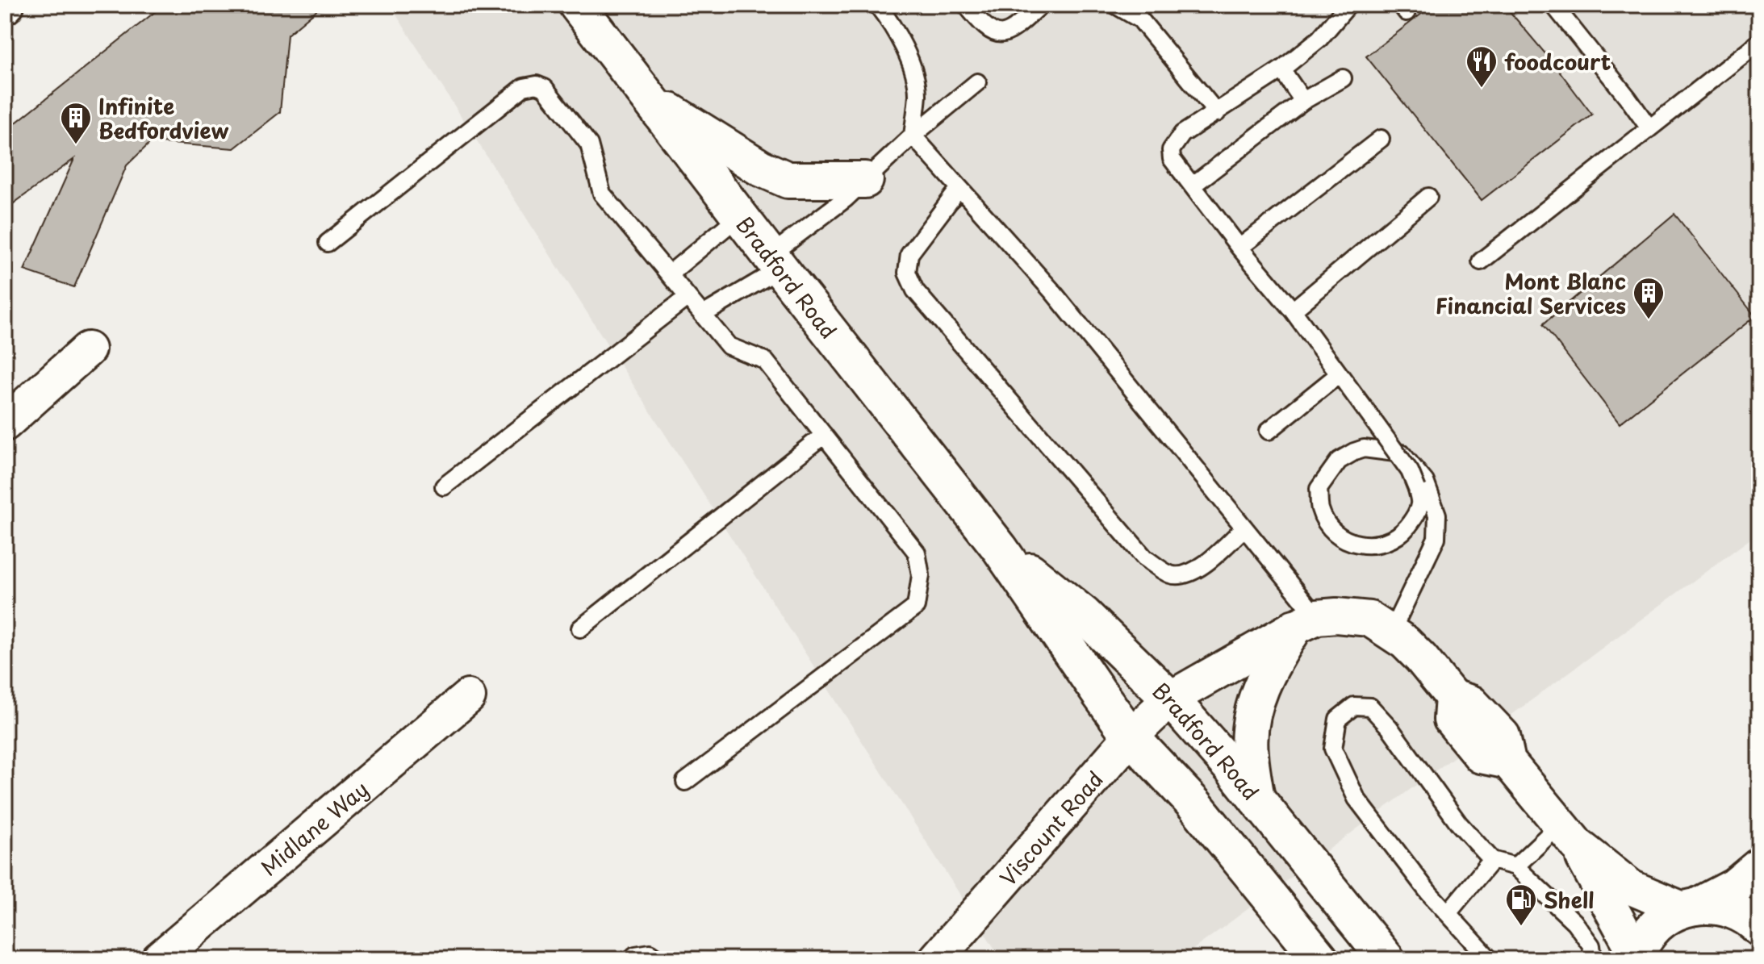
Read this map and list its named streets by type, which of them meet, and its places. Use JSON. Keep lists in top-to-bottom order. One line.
{"streets":{"street":["Bradford Road","Viscount Road","Midlane Way"]},"crossings":[["Bradford Road","Viscount Road"]],"places":{"restaurant":["foodcourt"],"building":["Infinite Bedfordview","Mont Blanc Financial Services"],"fuel station":["Shell"]}}
